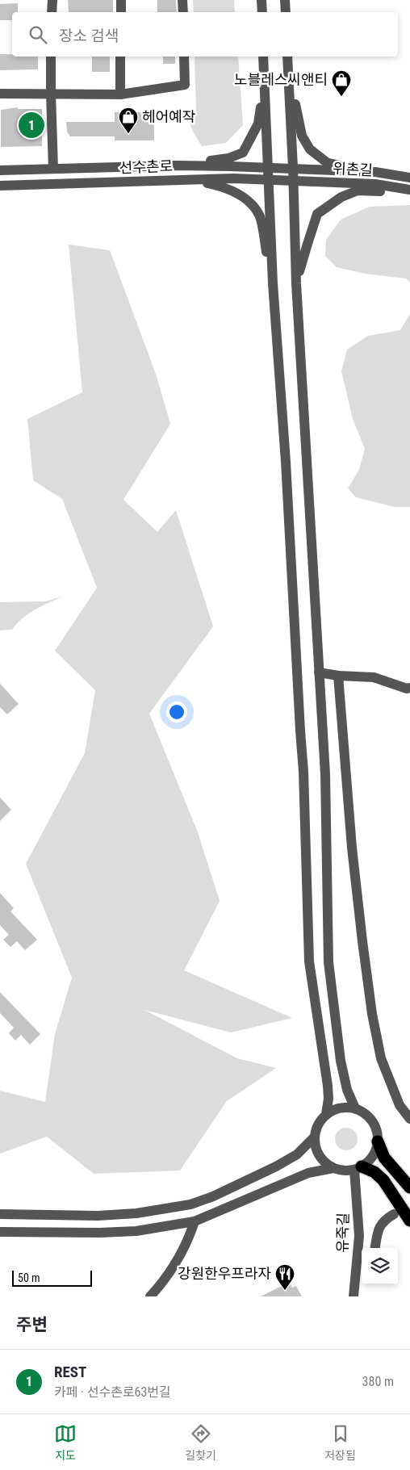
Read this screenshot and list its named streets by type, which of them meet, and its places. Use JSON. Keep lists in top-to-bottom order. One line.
{"streets":{"street":["선수촌로","위촌길","유죽길"]},"crossings":[["선수촌로","위촌길"]],"places":{"shop":["노블레스씨앤티","헤어예작"],"restaurant":["강원한우프라자"]},"scale_bar":"50 m","page":{"search":"장소 검색","pins":"1","scale":"50 m","heading":"주변","list":[{"mark":"1","name":"REST","note":"카페 · 선수촌로63번길","value":"380 m"}],"nav":["지도","길찾기","저장됨"]}}
